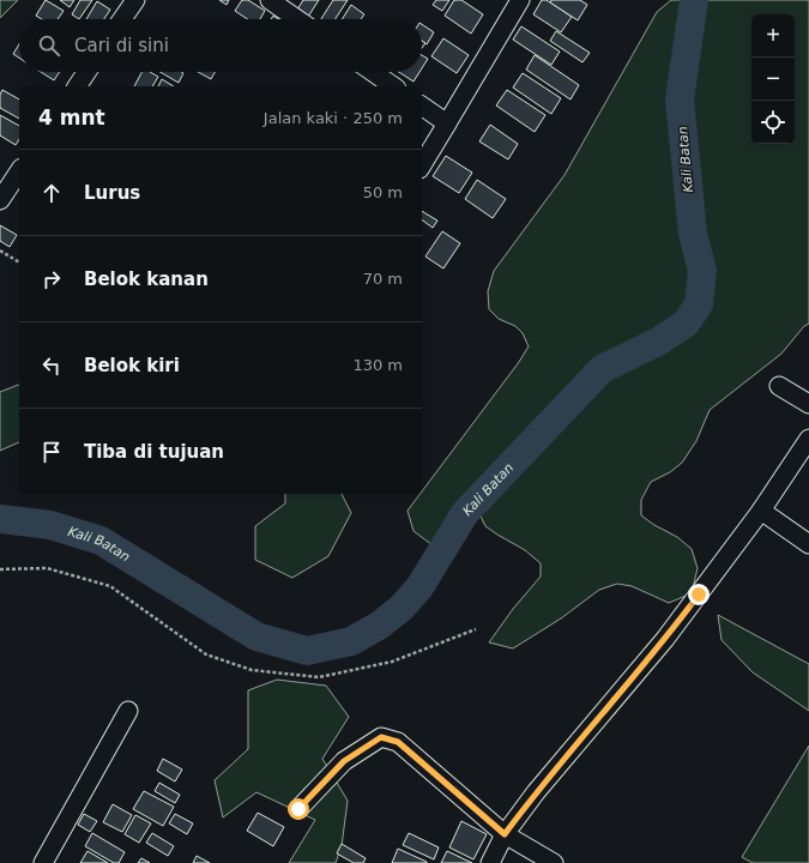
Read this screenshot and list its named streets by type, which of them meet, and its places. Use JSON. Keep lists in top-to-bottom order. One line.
{"water":["Kali Batan"],"page":{"map_buttons":["+","−"],"search":"Cari di sini","heading":["4 mnt","Jalan kaki · 250 m"],"list":[["Lurus","50 m"],["Belok kanan","70 m"],["Belok kiri","130 m"],"Tiba di tujuan"]}}
